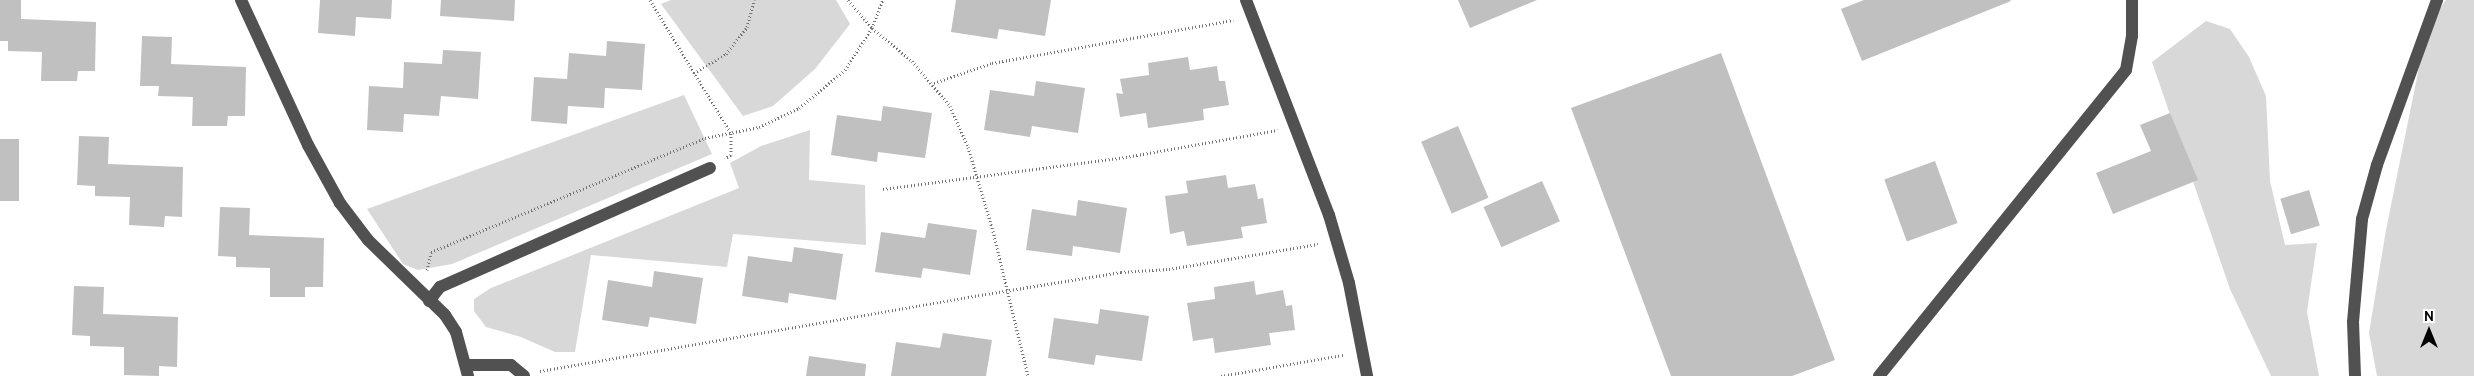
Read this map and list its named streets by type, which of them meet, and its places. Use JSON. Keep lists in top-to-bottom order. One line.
{"north":"top"}
